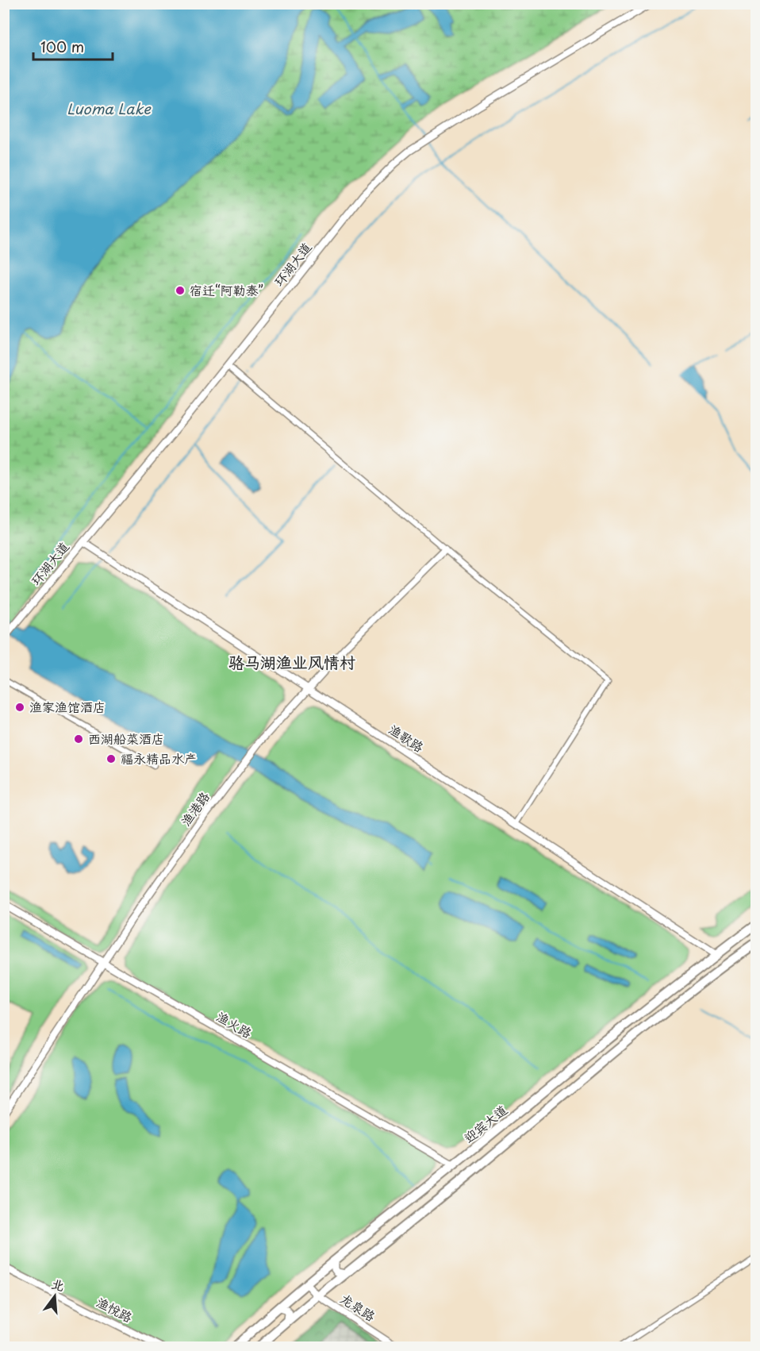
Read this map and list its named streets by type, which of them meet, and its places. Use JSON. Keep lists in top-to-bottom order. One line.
{"streets":{"highway":["迎宾大道"],"street":["环湖大道","渔歌路","渔港路","渔火路","龙泉路","渔悦路"]},"crossings":[["环湖大道","渔歌路"],["渔歌路","渔港路"],["渔歌路","迎宾大道"],["渔港路","渔火路"],["渔火路","迎宾大道"],["迎宾大道","龙泉路"]],"districts":["骆马湖渔业风情村"],"water":["Luoma Lake"],"places":["宿迁“阿勒泰”","渔家渔馆酒店","西湖船菜酒店","福永精品水产"],"scale_bar":"100 m","north":"top"}
